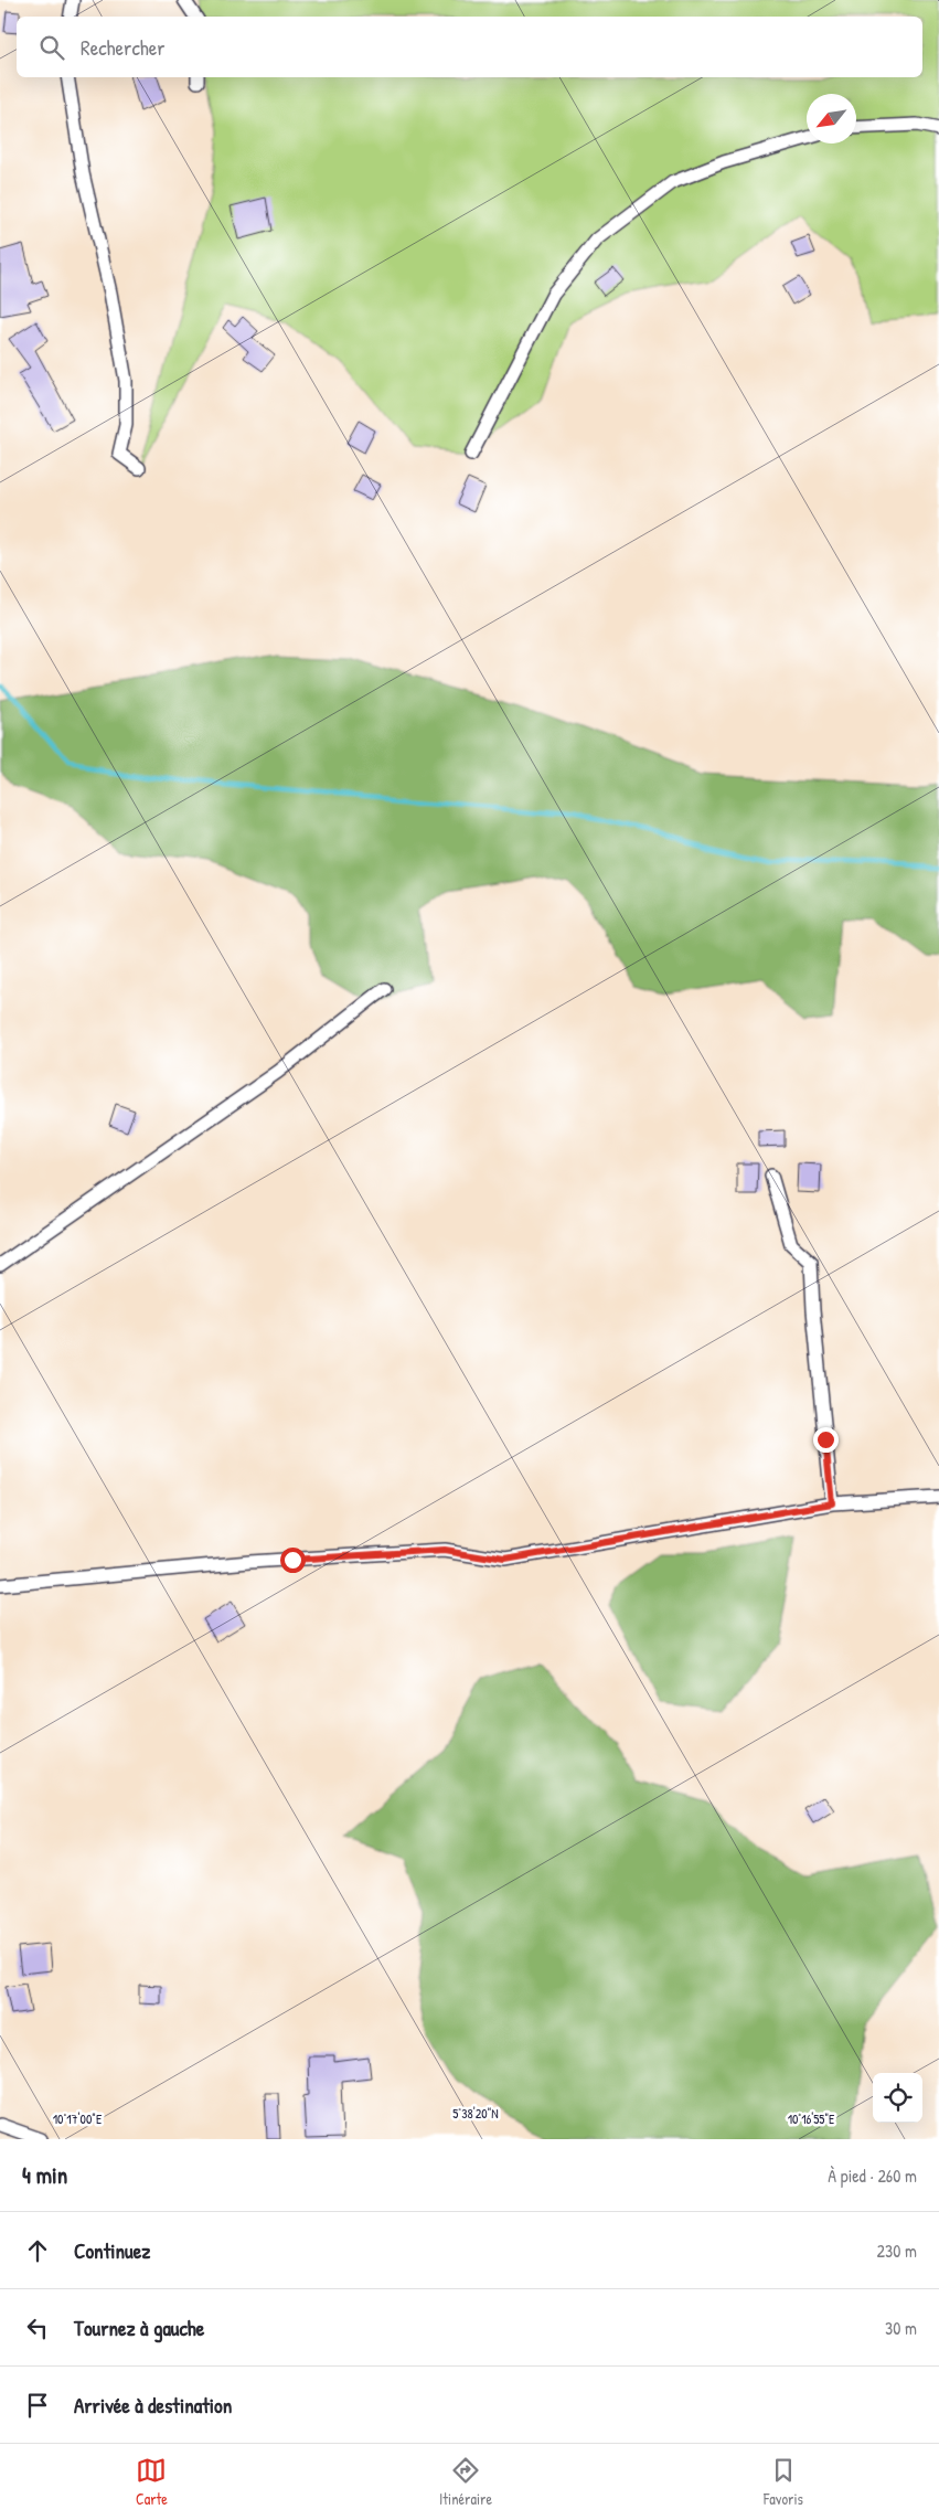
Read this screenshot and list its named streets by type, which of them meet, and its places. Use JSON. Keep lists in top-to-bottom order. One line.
{"north":"bottom left","page":{"search":"Rechercher","heading":["4 min","À pied · 260 m"],"list":[["Continuez","230 m"],["Tournez à gauche","30 m"],"Arrivée à destination"],"nav":["Carte","Itinéraire","Favoris"]},"coordinates":["5°38'20\"N","10°17'00\"E","10°16'55\"E"]}
